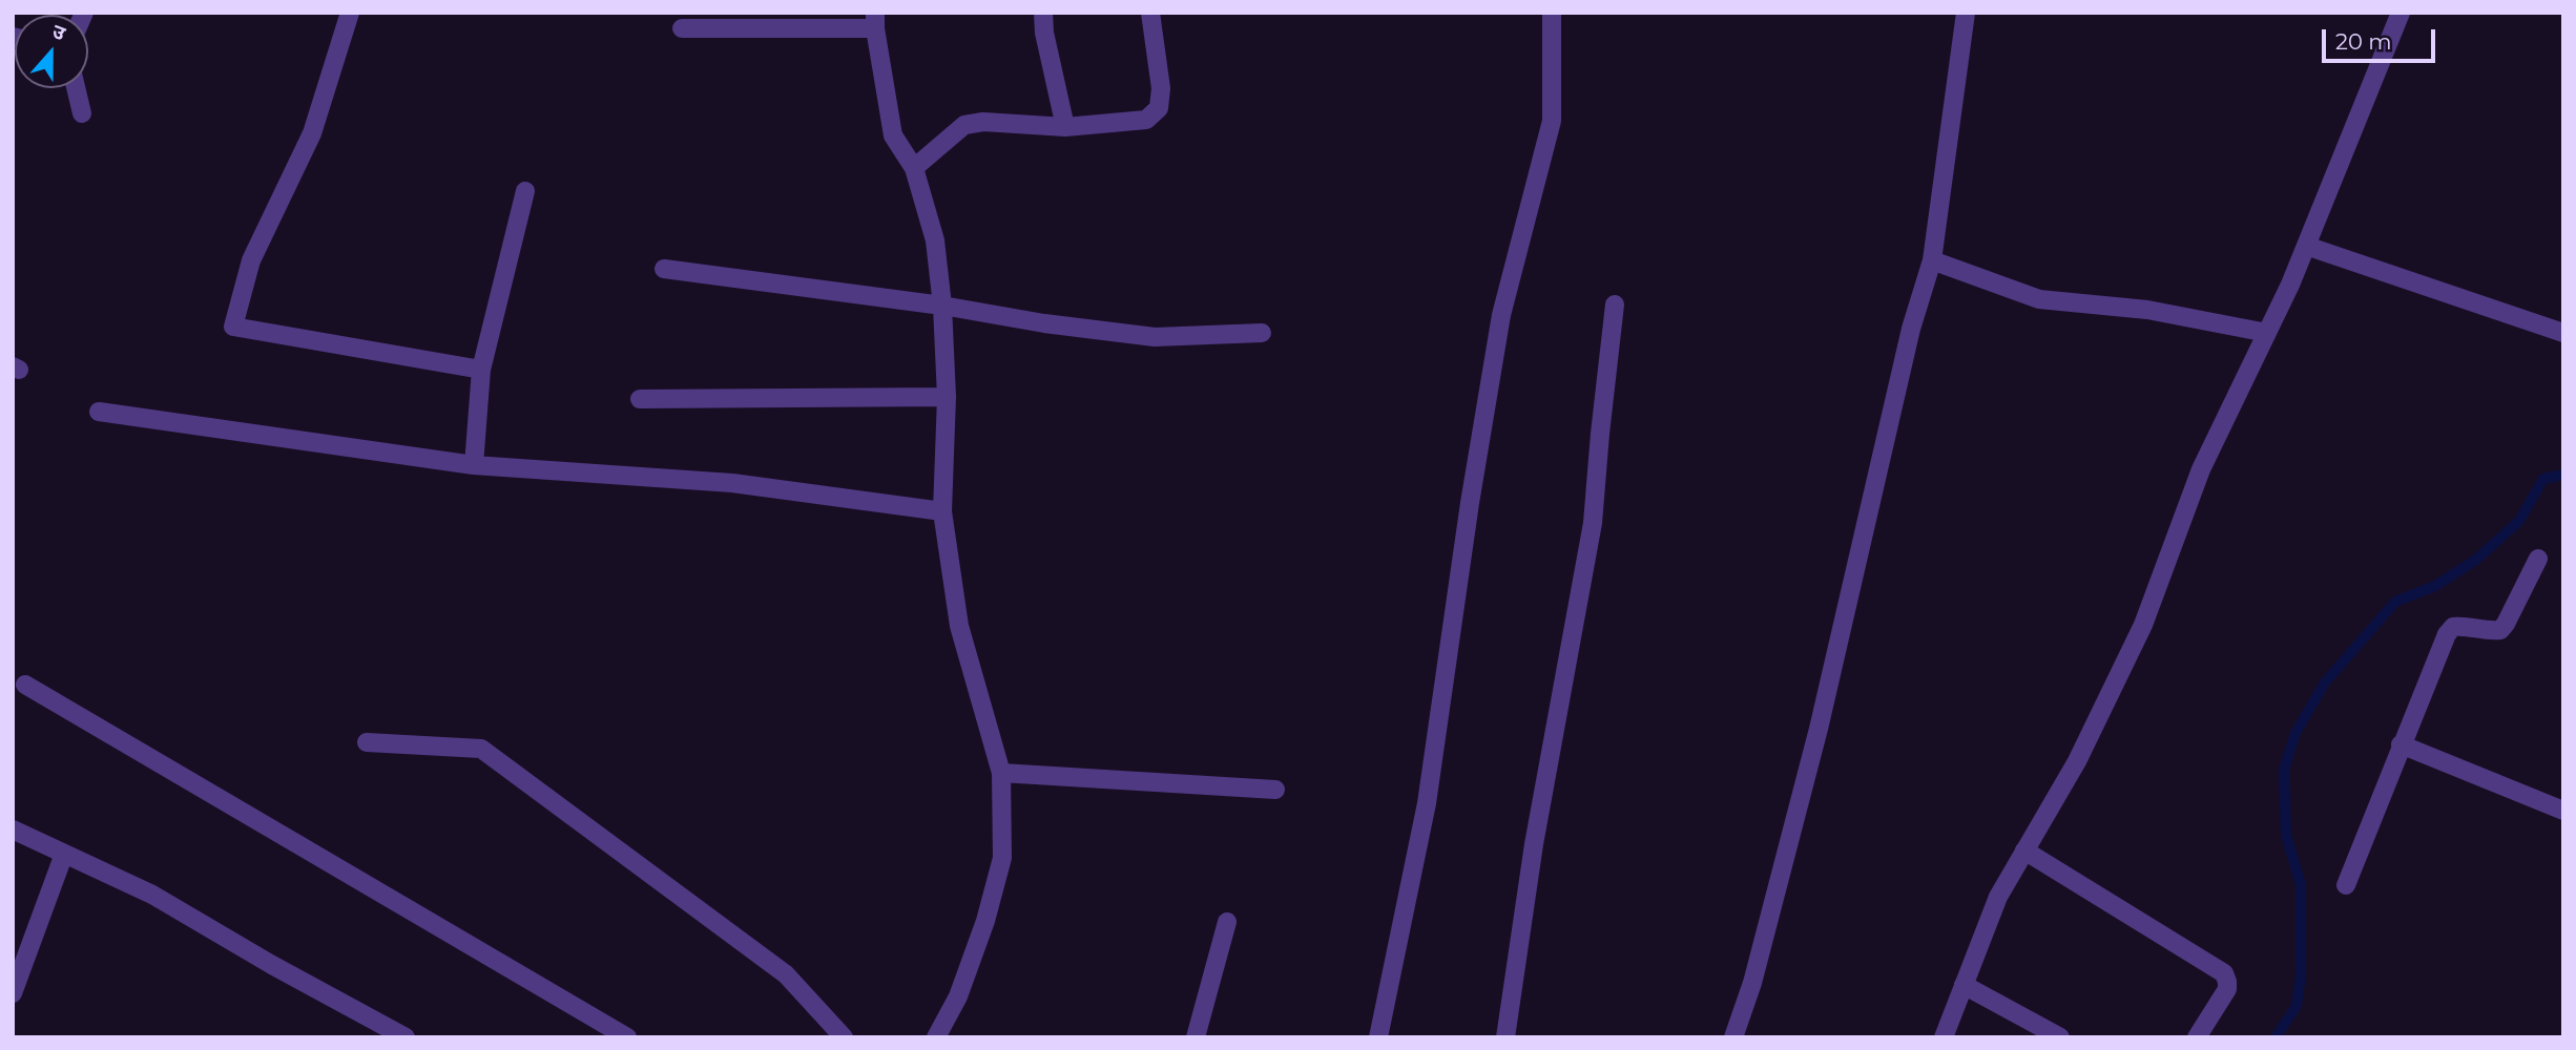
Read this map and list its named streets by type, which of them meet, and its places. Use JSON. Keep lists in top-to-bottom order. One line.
{"scale_bar":"20 m","north":"top"}
